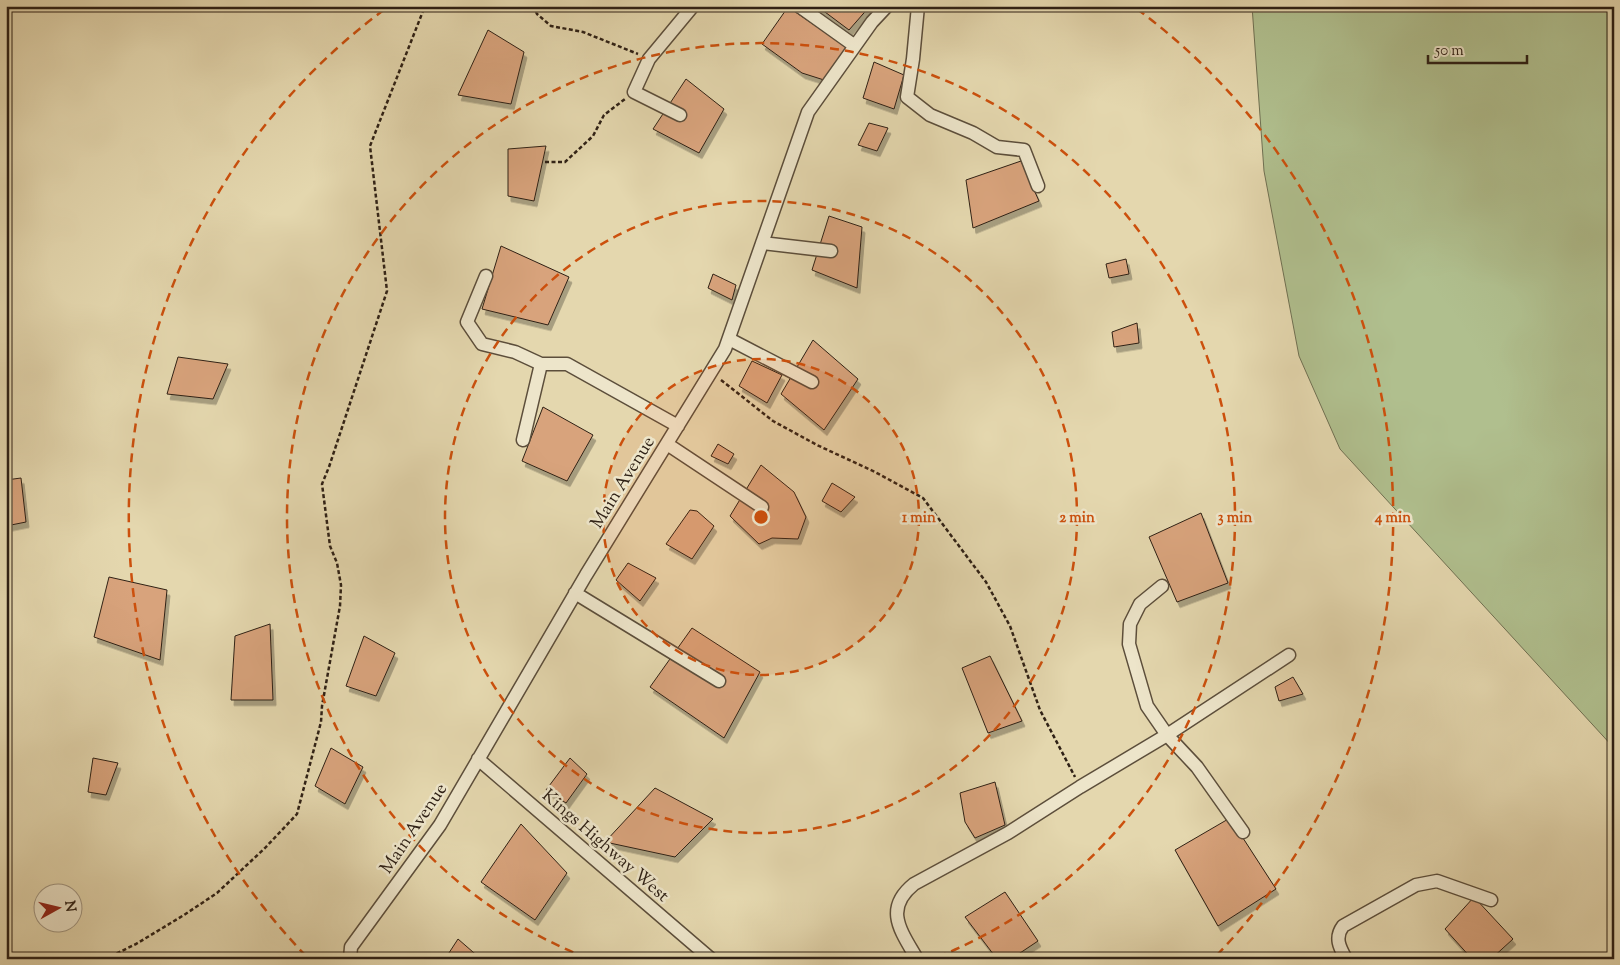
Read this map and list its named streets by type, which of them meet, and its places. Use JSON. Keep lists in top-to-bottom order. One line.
{"streets":{"street":["Main Avenue","Kings Highway West"]},"crossings":[["Main Avenue","Kings Highway West"]],"scale_bar":"50 m","north":"right","rings":["1 min","2 min","3 min","4 min"]}
